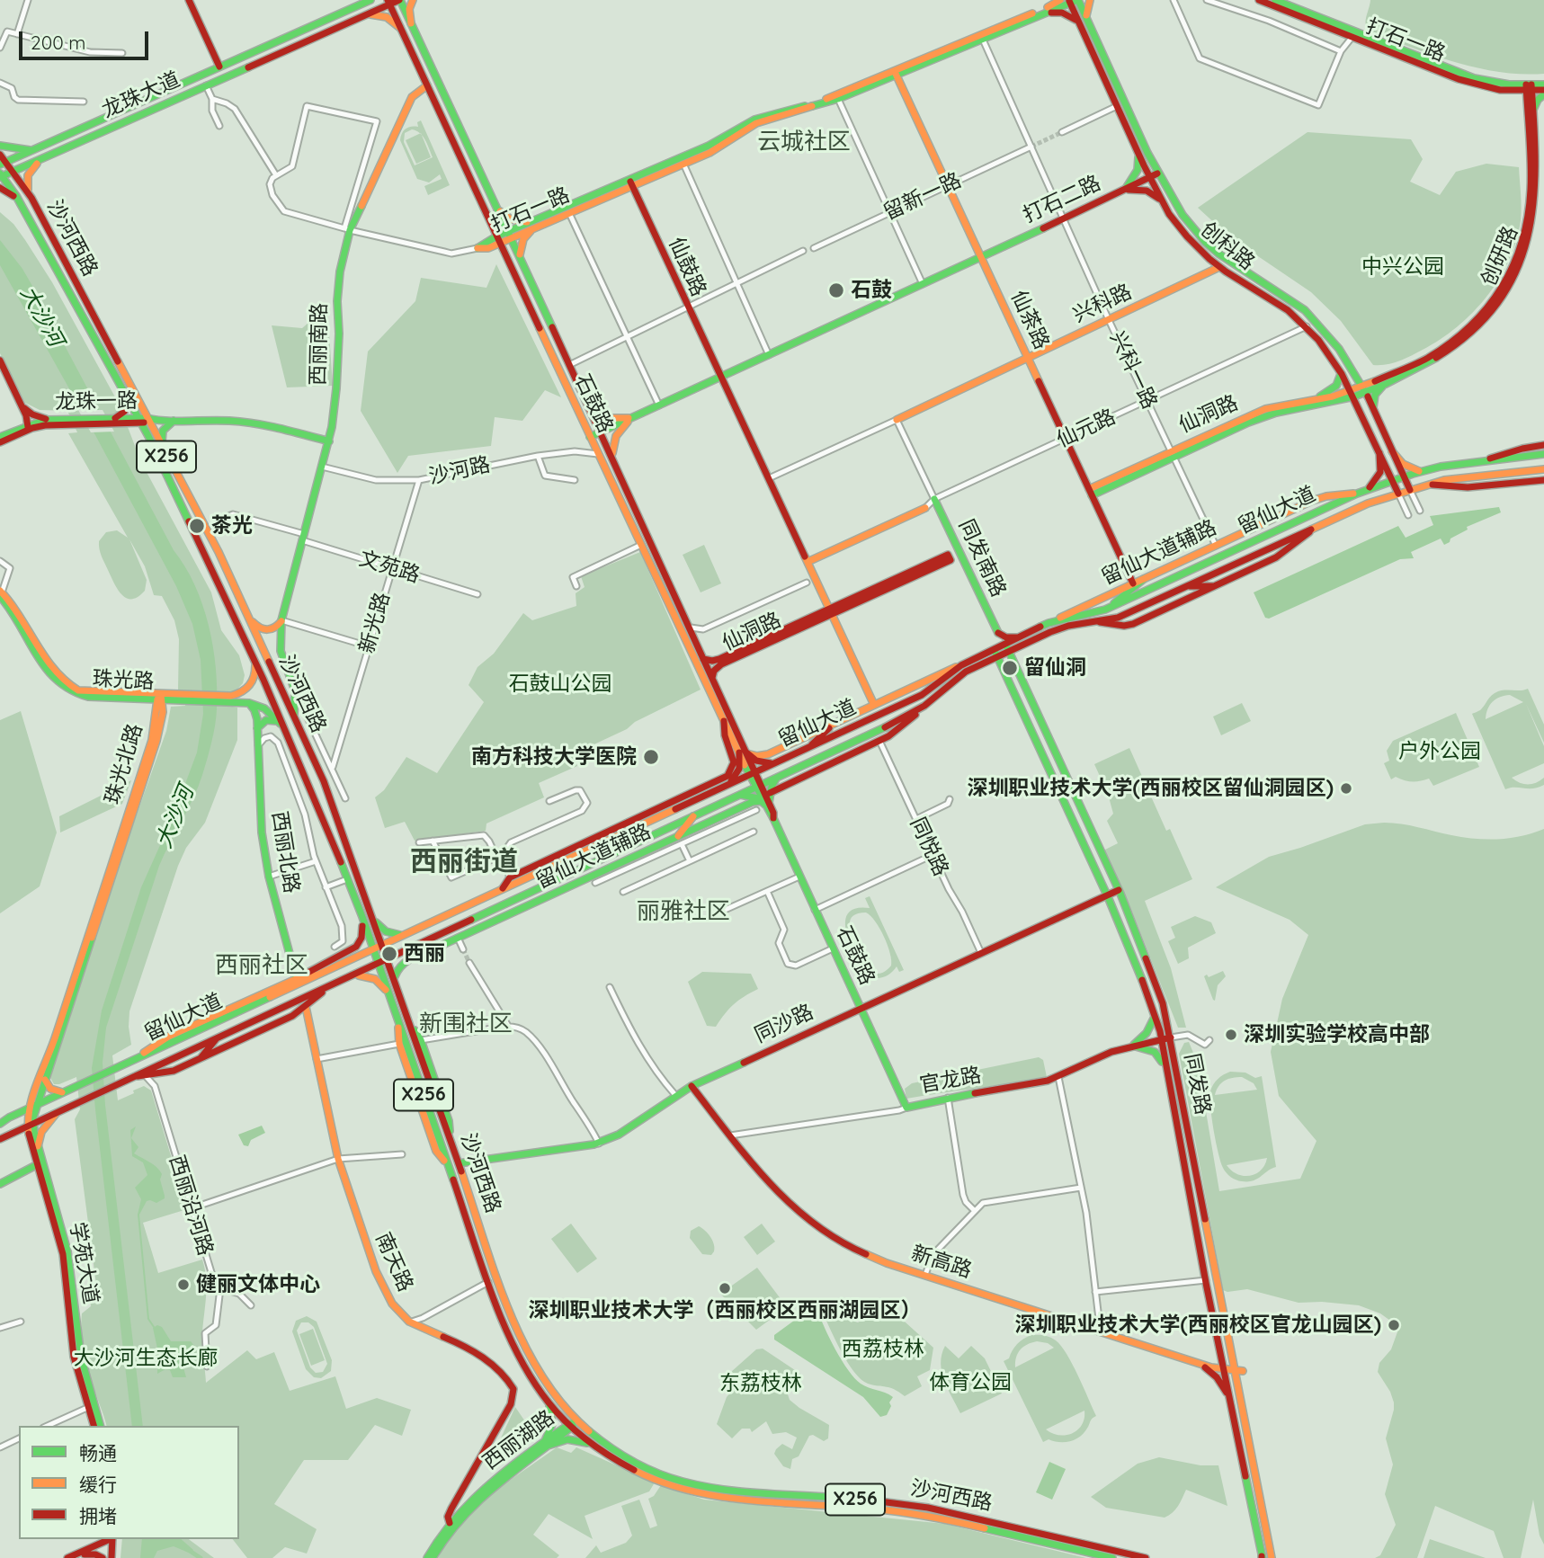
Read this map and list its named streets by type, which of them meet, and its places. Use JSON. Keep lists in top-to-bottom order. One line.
{"streets":{"main road":["打石一路","龙珠大道","打石二路","沙河西路","创科路","创研路","仙鼓路","兴科路","仙茶路","西丽南路","龙珠一路","石鼓路","仙洞路","X256","留仙大道","留仙大道辅路","同发南路","珠光路","珠光北路","西丽北路","同沙路","官龙路","同发路","南天路","新高路","学苑大道","西丽湖路"],"street":["留新一路","兴科一路","仙元路","沙河路","文苑路","新光路","同悦路","西丽沿河路"]},"crossings":[["打石一路","创科路"],["打石一路","创研路"],["打石一路","仙鼓路"],["打石一路","仙茶路"],["打石一路","兴科一路"],["打石一路","石鼓路"],["龙珠大道","沙河西路"],["龙珠大道","石鼓路"],["龙珠大道","X256"],["留新一路","仙茶路"],["留新一路","兴科一路"],["打石二路","创科路"],["打石二路","仙鼓路"],["打石二路","仙茶路"],["打石二路","兴科一路"],["沙河西路","西丽南路"],["沙河西路","龙珠一路"],["沙河西路","X256"],["沙河西路","留仙大道"],["沙河西路","留仙大道辅路"],["沙河西路","珠光路"],["沙河西路","同沙路"],["沙河西路","西丽湖路"],["创科路","创研路"],["创科路","兴科路"],["创科路","仙洞路"],["创科路","仙元路"],["创科路","留仙大道"],["创研路","仙洞路"],["仙鼓路","仙洞路"],["兴科路","仙茶路"],["兴科路","兴科一路"],["仙茶路","仙洞路"],["仙茶路","仙元路"],["仙茶路","留仙大道辅路"],["西丽南路","龙珠一路"],["西丽南路","石鼓路"],["西丽南路","沙河路"],["西丽南路","文苑路"],["兴科一路","仙洞路"],["兴科一路","仙元路"],["兴科一路","留仙大道辅路"],["石鼓路","仙洞路"],["石鼓路","沙河路"],["石鼓路","留仙大道"],["石鼓路","留仙大道辅路"],["石鼓路","同沙路"],["石鼓路","官龙路"],["仙元路","同发南路"],["沙河路","新光路"],["留仙大道","留仙大道辅路"],["留仙大道","同发路"],["文苑路","新光路"],["珠光路","珠光北路"],["珠光路","西丽北路"],["珠光北路","学苑大道"],["同悦路","同沙路"],["同沙路","同发路"],["同沙路","新高路"],["官龙路","同发路"],["官龙路","新高路"],["同发路","新高路"],["南天路","西丽湖路"]],"districts":["云城社区","西丽街道","丽雅社区","西丽社区","新围社区"],"water":["大沙河"],"parks":["中兴公园","石鼓山公园","户外公园","西荔枝林","大沙河生态长廊","体育公园","东荔枝林"],"places":["石鼓","茶光","留仙洞","南方科技大学医院","深圳职业技术大学(西丽校区留仙洞园区)","西丽","深圳实验学校高中部","健丽文体中心","深圳职业技术大学（西丽校区西丽湖园区）","深圳职业技术大学(西丽校区官龙山园区)"],"legend":["畅通","缓行","拥堵"],"scale_bar":"200 m"}
